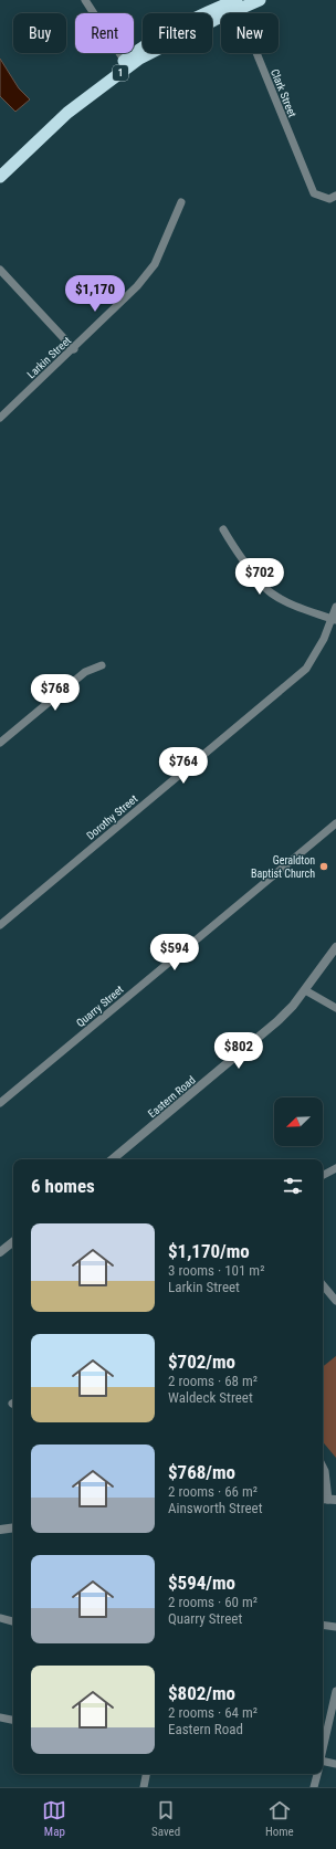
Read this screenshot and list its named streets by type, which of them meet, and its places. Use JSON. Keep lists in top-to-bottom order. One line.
{"streets":{"highway":["1"],"street":["Clark Street","Larkin Street","Dorothy Street","Quarry Street","Eastern Road"]},"crossings":[["1","Clark Street"]],"places":["Geraldton Baptist Church"],"north":"bottom left","page":{"chip":["Buy","Rent","Filters","New"],"price":["$1,170","$702","$768","$764","$594","$802"],"heading":"6 homes","list":[{"name":"$1,170/mo","note":"3 rooms · 101 m² · Larkin Street"},{"name":"$702/mo","note":"2 rooms · 68 m² · Waldeck Street"},{"name":"$768/mo","note":"2 rooms · 66 m² · Ainsworth Street"},{"name":"$594/mo","note":"2 rooms · 60 m² · Quarry Street"},{"name":"$802/mo","note":"2 rooms · 64 m² · Eastern Road"}],"tabs":["Map","Saved","Home"]}}
